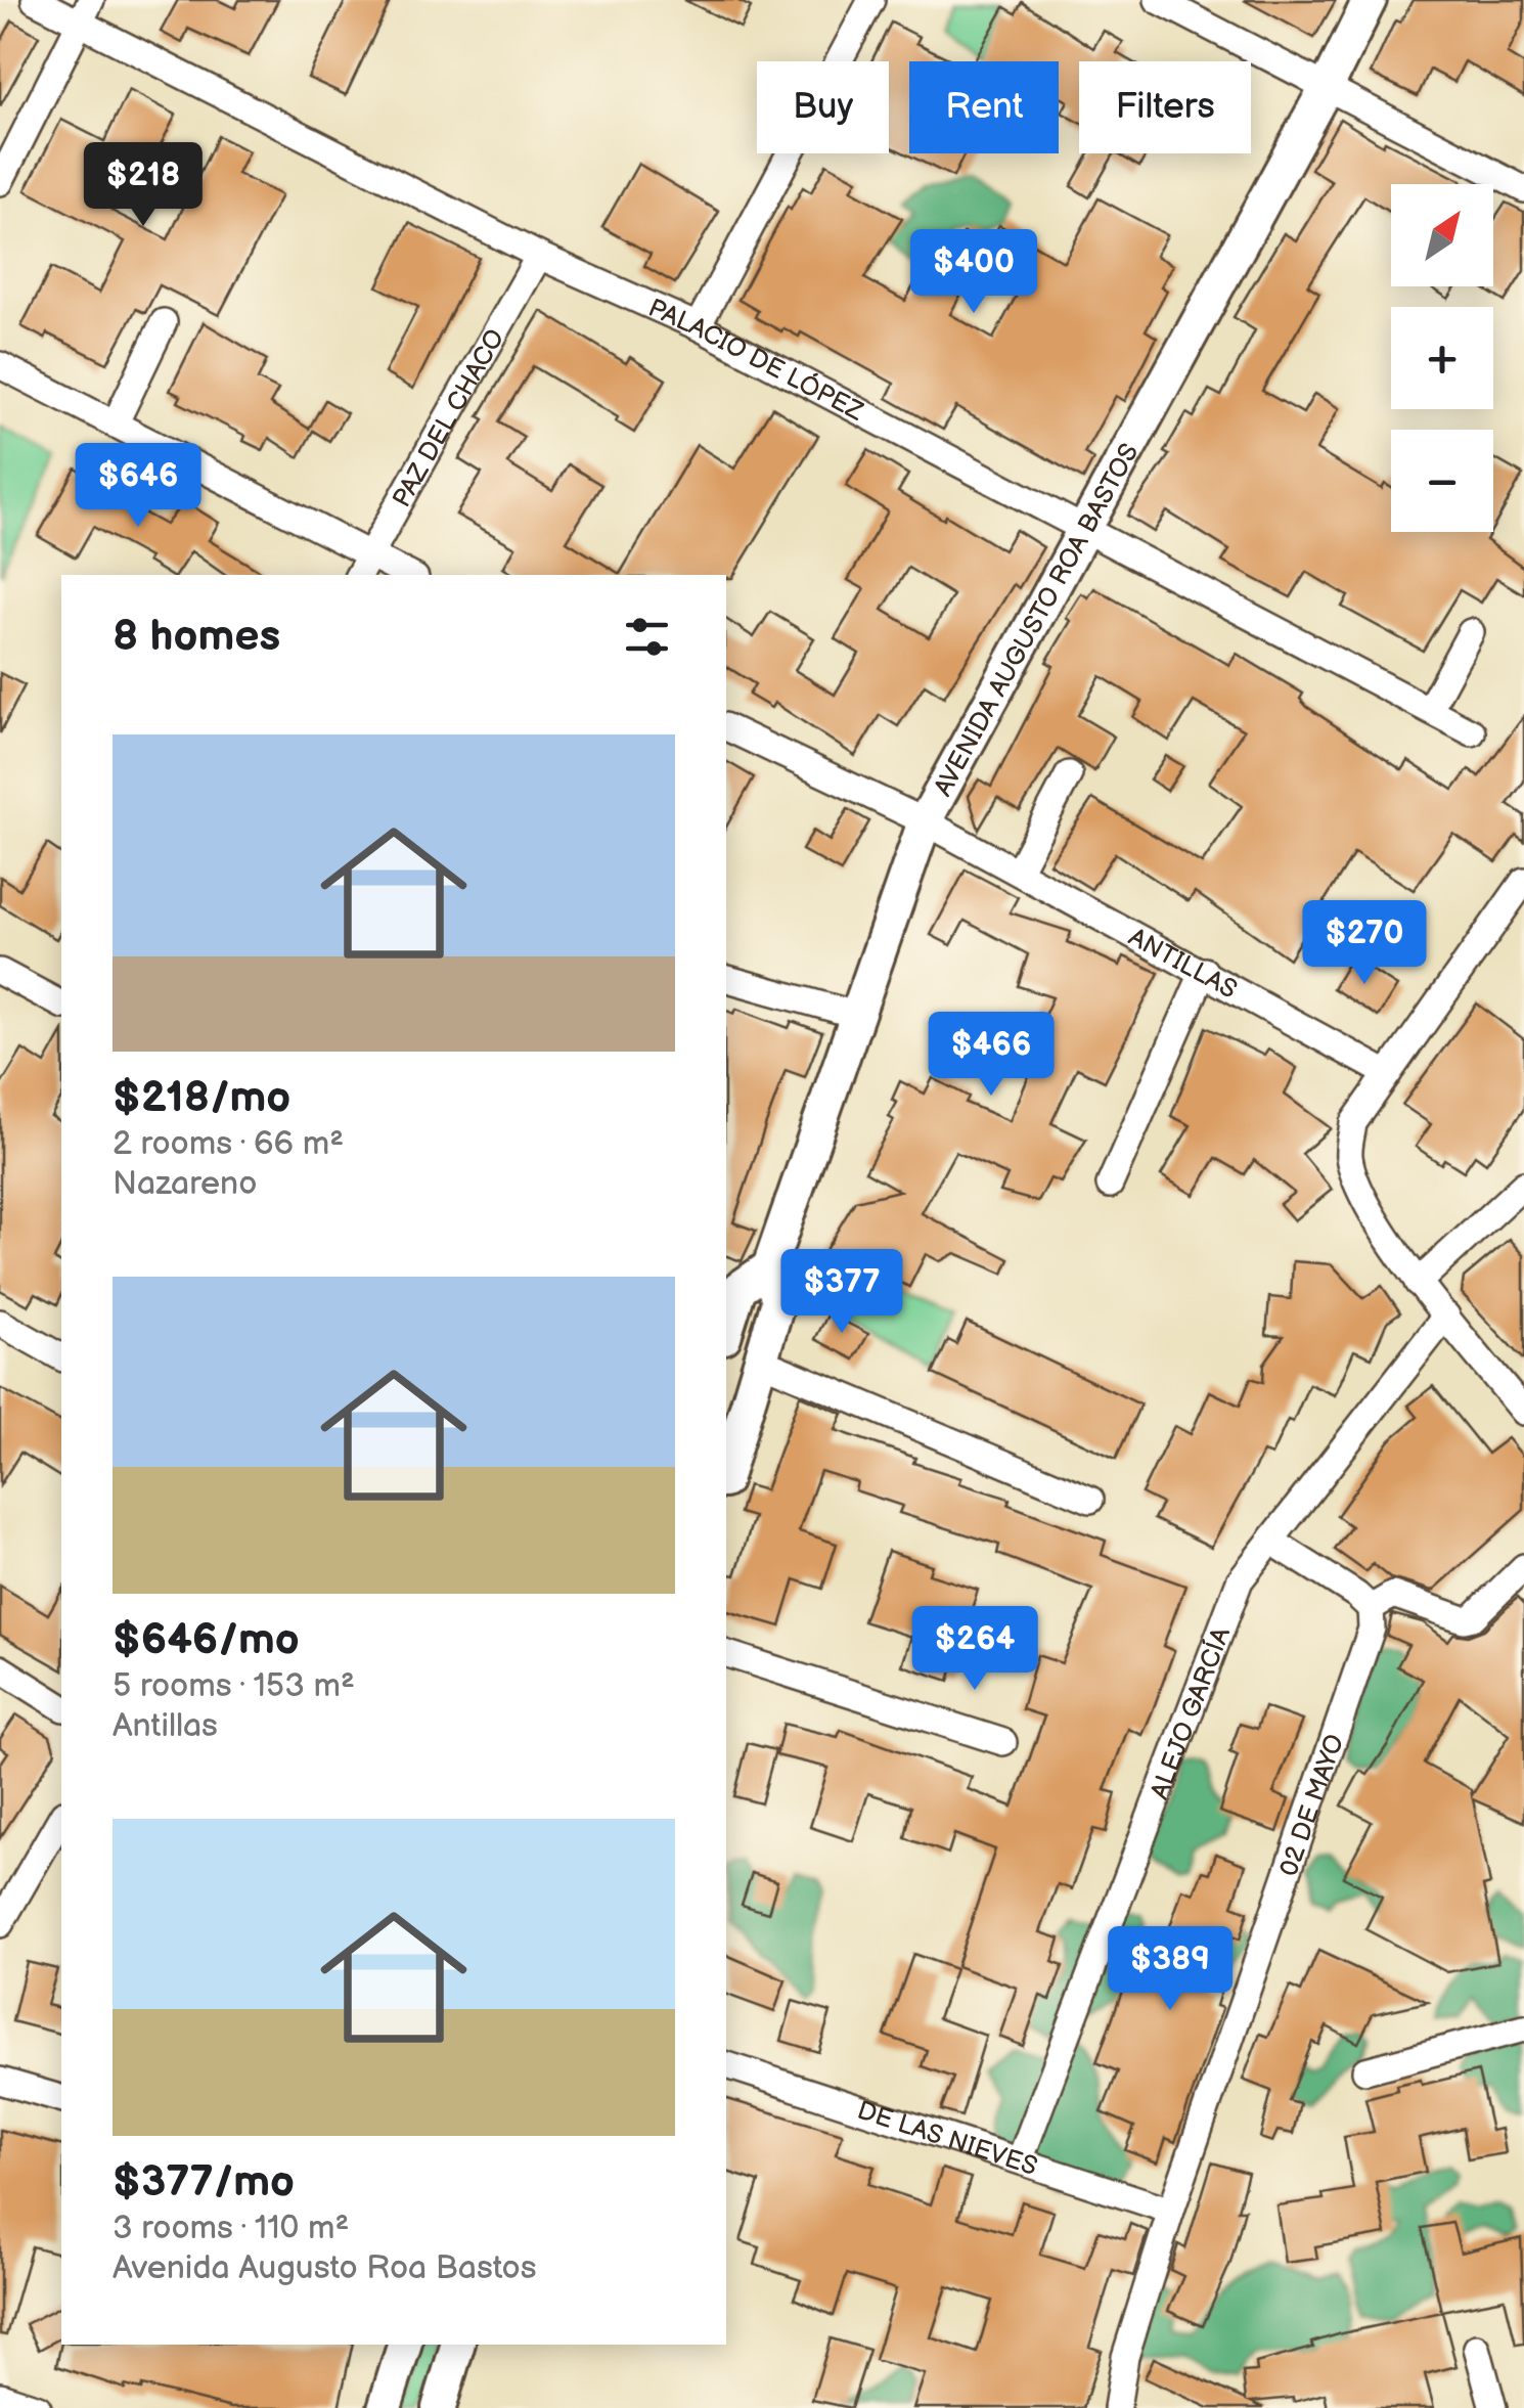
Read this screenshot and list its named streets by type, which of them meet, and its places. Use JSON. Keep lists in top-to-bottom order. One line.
{"streets":{"main road":["AVENIDA AUGUSTO ROA BASTOS"],"street":["PALACIO DE LÓPEZ","PAZ DEL CHACO","ANTILLAS","ALEJO GARCÍA","02 DE MAYO","DE LAS NIEVES"]},"crossings":[["PALACIO DE LÓPEZ","PAZ DEL CHACO"],["PALACIO DE LÓPEZ","AVENIDA AUGUSTO ROA BASTOS"],["AVENIDA AUGUSTO ROA BASTOS","ANTILLAS"],["ALEJO GARCÍA","DE LAS NIEVES"],["02 DE MAYO","DE LAS NIEVES"]],"north":"top right","page":{"chip":["Buy","Rent","Filters"],"price":["$218","$400","$646","$270","$466","$377","$264","$389"],"map_buttons":["+","−"],"heading":"8 homes","list":[{"name":"$218/mo","note":"2 rooms · 66 m² · Nazareno"},{"name":"$646/mo","note":"5 rooms · 153 m² · Antillas"},{"name":"$377/mo","note":"3 rooms · 110 m² · Avenida Augusto Roa Bastos"}]}}
